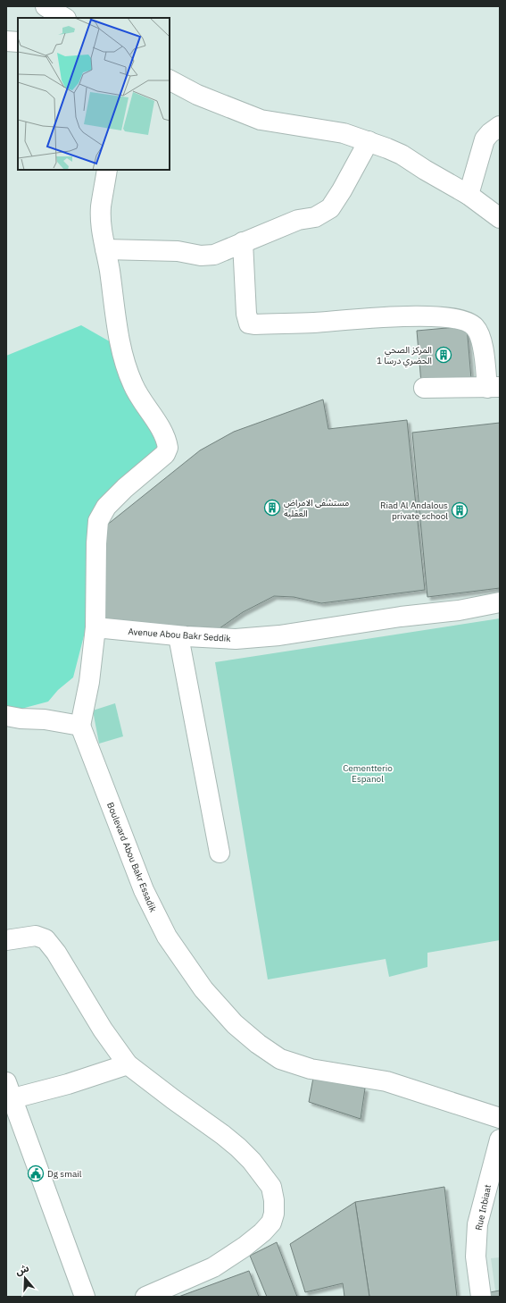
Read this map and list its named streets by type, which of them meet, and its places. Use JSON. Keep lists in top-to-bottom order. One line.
{"streets":{"street":["Avenue Abou Bakr Seddik","Boulevard Abou Bakr Essadik","Rue Inbiaat"]},"parks":["Cementterio Espanol"],"places":{"building":["المركز الصحي الحضري درسا 1","مستشفى الامراض العقلية","Riad Al Andalous private school"],"public building":["Dg smail"]},"north":"top"}
